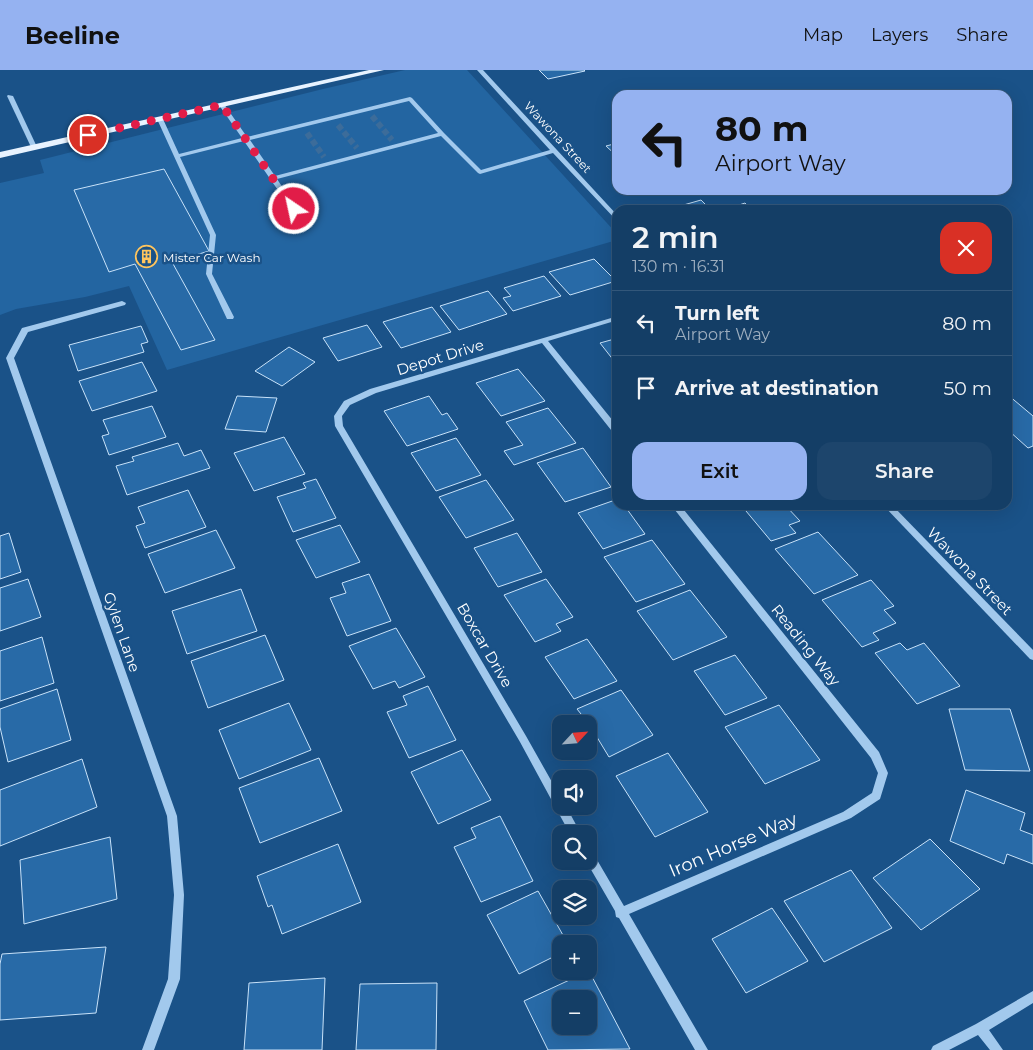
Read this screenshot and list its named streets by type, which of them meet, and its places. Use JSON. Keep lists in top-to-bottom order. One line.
{"streets":{"street":["Wawona Street","Depot Drive","Gylen Lane","Boxcar Drive","Reading Way","Iron Horse Way"]},"crossings":[["Depot Drive","Boxcar Drive"],["Reading Way","Iron Horse Way"]],"places":{"building":["Mister Car Wash"]},"north":"top right","page":{"header":"Beeline","nav":["Map","Layers","Share"],"turn":["80 m","Airport Way"],"heading":["2 min","130 m · 16:31"],"list":[{"name":"Turn left","note":"Airport Way","value":"80 m"},{"name":"Arrive at destination","value":"50 m"}],"buttons":["Exit","Share"],"map_buttons":["+","−"]}}
